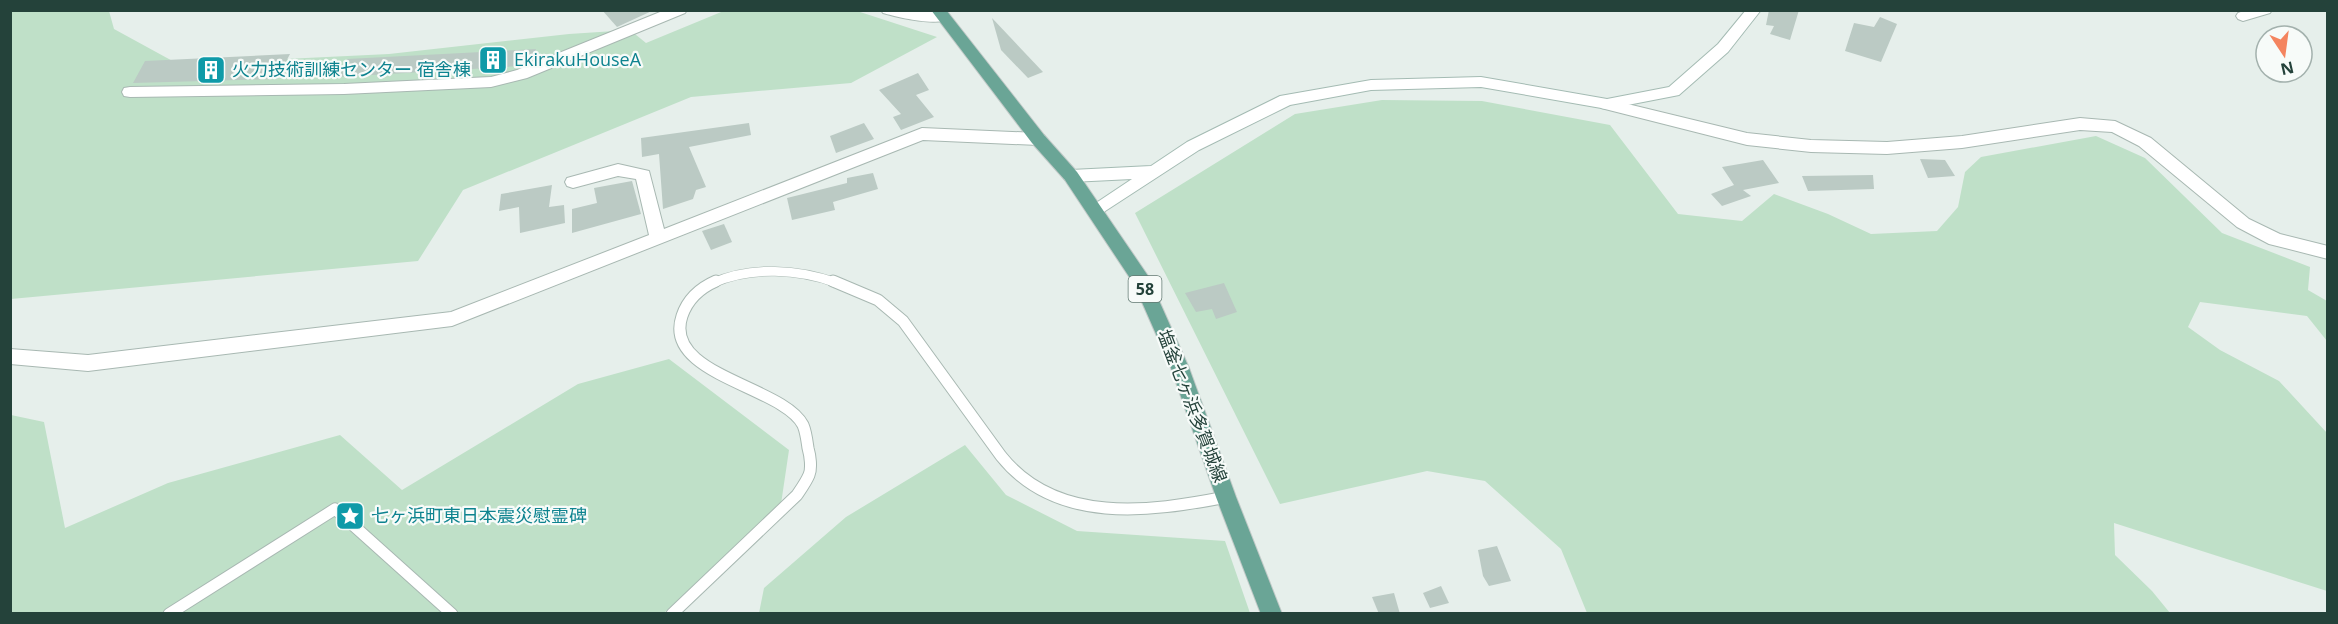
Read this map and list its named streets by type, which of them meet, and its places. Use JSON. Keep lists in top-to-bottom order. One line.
{"streets":{"main road":["58","塩釜七ヶ浜多賀城線"]},"places":{"building":["EkirakuHouseA","火力技術訓練センター 宿舎棟"],"place":["七ヶ浜町東日本震災慰霊碑"]},"north":"bottom"}
